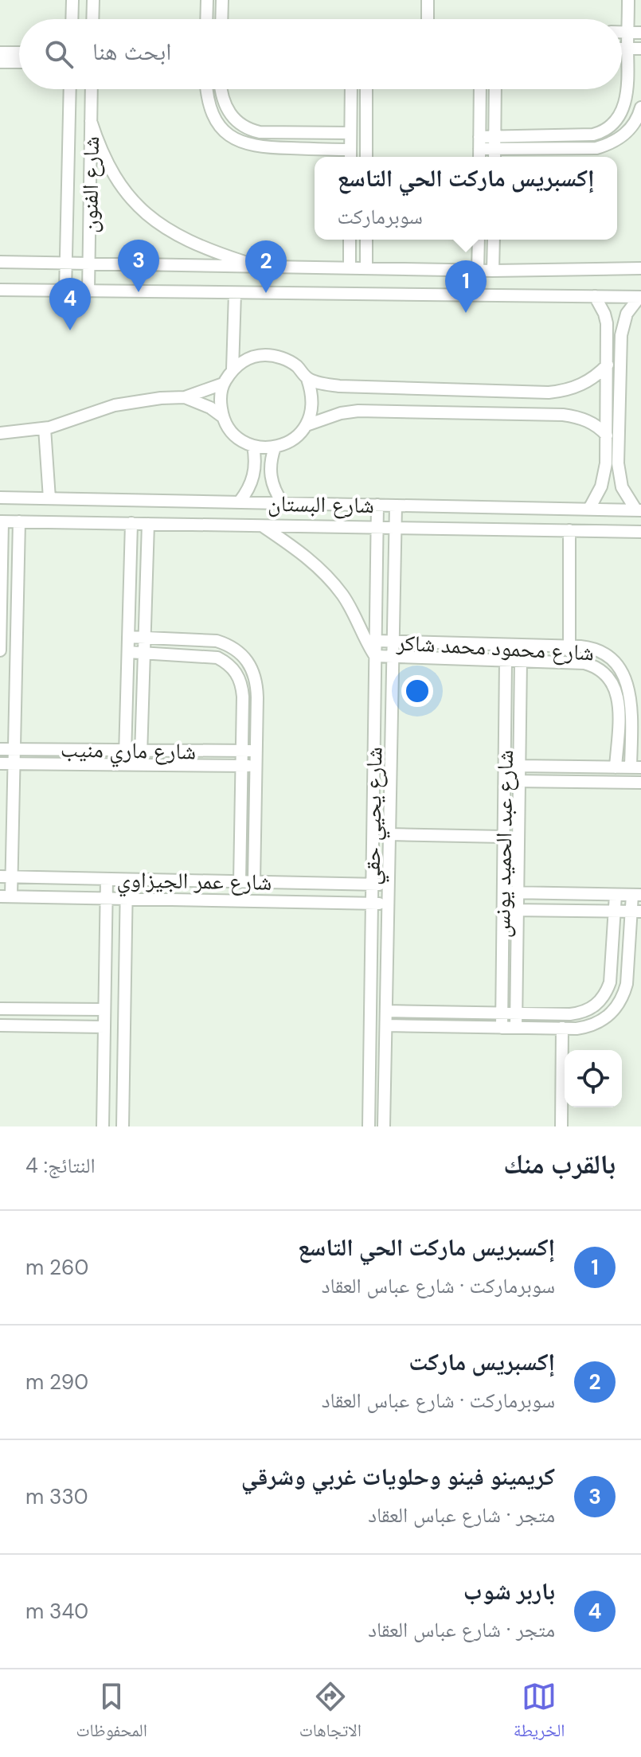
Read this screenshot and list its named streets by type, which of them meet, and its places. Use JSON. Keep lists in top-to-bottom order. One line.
{"streets":{"street":["شارع الفنون","شارع البستان","شارع محمود محمد شاكر","شارع ماري منيب","شارع يحيي حقي","شارع عبد الحميد يونس","شارع عمر الجيزاوي"]},"crossings":[["شارع البستان","شارع يحيي حقي"],["شارع محمود محمد شاكر","شارع يحيي حقي"],["شارع محمود محمد شاكر","شارع عبد الحميد يونس"],["شارع يحيي حقي","شارع عمر الجيزاوي"]],"page":{"search":"ابحث هنا","popup":["إكسبريس ماركت الحي التاسع","سوبرماركت"],"pins":["3","2","1","4"],"heading":["بالقرب منك","النتائج: 4"],"list":[{"mark":"1","name":"إكسبريس ماركت الحي التاسع","note":"سوبرماركت · شارع عباس العقاد","value":"260 m"},{"mark":"2","name":"إكسبريس ماركت","note":"سوبرماركت · شارع عباس العقاد","value":"290 m"},{"mark":"3","name":"كريمينو فينو وحلويات غربي وشرقي","note":"متجر · شارع عباس العقاد","value":"330 m"},{"mark":"4","name":"باربر شوب","note":"متجر · شارع عباس العقاد","value":"340 m"}],"nav":["الخريطة","الاتجاهات","المحفوظات"]}}
